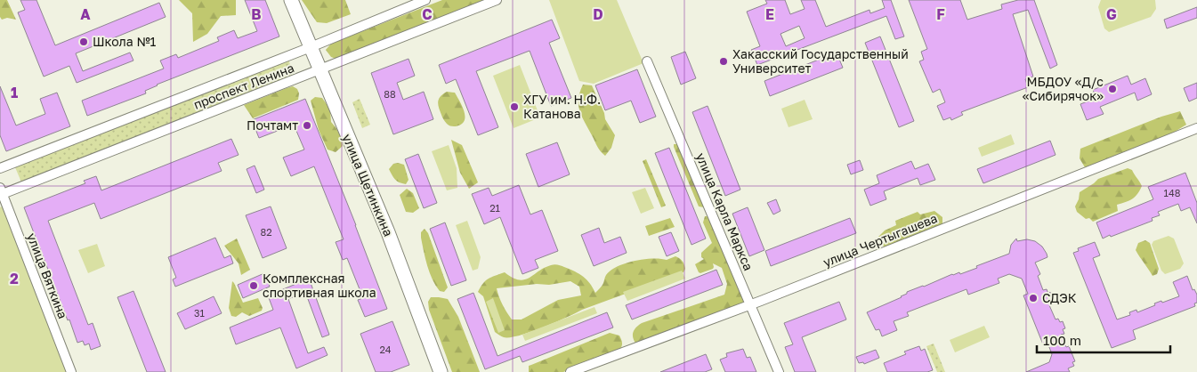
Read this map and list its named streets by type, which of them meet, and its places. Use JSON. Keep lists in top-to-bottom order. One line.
{"streets":{"main road":["улица Щетинкина"],"street":["проспект Ленина","улица Карла Маркса","улица Чертыгашева","улица Вяткина"]},"crossings":[["проспект Ленина","улица Щетинкина"],["проспект Ленина","улица Вяткина"],["улица Карла Маркса","улица Чертыгашева"]],"places":["Школа №1","Хакасский Государственный Университет","МБДОУ «Д/с «Сибирячок»","ХГУ им. Н.Ф. Катанова","Почтамт","Комплексная спортивная школа","СДЭК"],"house_numbers":["88","148","21","82","31","24"],"scale_bar":"100 m","grid":{"columns":["A","B","C","D","E","F","G"],"rows":["1","2"]}}
